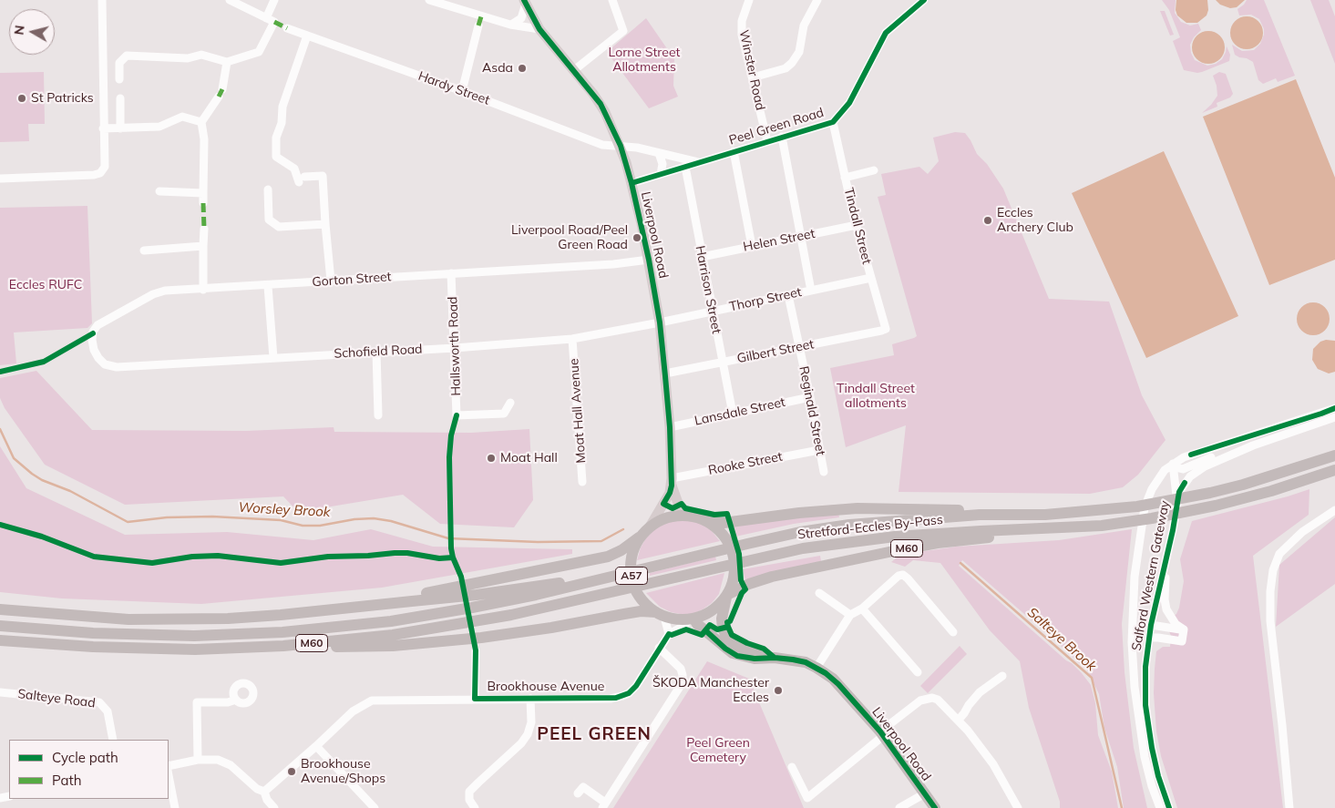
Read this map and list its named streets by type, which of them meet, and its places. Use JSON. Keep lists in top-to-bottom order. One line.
{"streets":{"highway":["Liverpool Road","Stretford-Eccles By-Pass","M60","A57"],"street":["Winster Road","Hardy Street","Peel Green Road","Tindall Street","Helen Street","Gorton Street","Harrison Street","Thorp Street","Hallsworth Road","Schofield Road","Gilbert Street","Moat Hall Avenue","Reginald Street","Lansdale Street","Rooke Street","Salford Western Gateway","Brookhouse Avenue","Salteye Road"]},"crossings":[["Winster Road","Peel Green Road"],["Hardy Street","Liverpool Road"],["Peel Green Road","Tindall Street"],["Peel Green Road","Liverpool Road"],["Peel Green Road","Harrison Street"],["Tindall Street","Helen Street"],["Tindall Street","Thorp Street"],["Tindall Street","Gilbert Street"],["Liverpool Road","Gorton Street"],["Liverpool Road","Thorp Street"],["Liverpool Road","Schofield Road"],["Liverpool Road","Gilbert Street"],["Liverpool Road","Lansdale Street"],["Liverpool Road","Rooke Street"],["Liverpool Road","M60"],["Liverpool Road","A57"],["Liverpool Road","Brookhouse Avenue"],["Helen Street","Harrison Street"],["Gorton Street","Hallsworth Road"],["Gorton Street","Schofield Road"],["Harrison Street","Thorp Street"],["Harrison Street","Gilbert Street"],["Harrison Street","Lansdale Street"],["Thorp Street","Schofield Road"],["Thorp Street","Reginald Street"],["Hallsworth Road","Schofield Road"],["Schofield Road","Moat Hall Avenue"],["Gilbert Street","Reginald Street"],["Reginald Street","Lansdale Street"],["Reginald Street","Rooke Street"],["Stretford-Eccles By-Pass","M60"],["M60","A57"],["M60","Brookhouse Avenue"],["A57","Brookhouse Avenue"]],"districts":["PEEL GREEN"],"water":["Worsley Brook","Salteye Brook"],"parks":["Lorne Street Allotments","Eccles RUFC","Tindall Street allotments","Peel Green Cemetery"],"places":["Asda","St Patricks","Eccles Archery Club","Liverpool Road/Peel Green Road","Moat Hall","ŠKODA Manchester Eccles","Brookhouse Avenue/Shops"],"legend":["Cycle path","Path"],"north":"left"}
